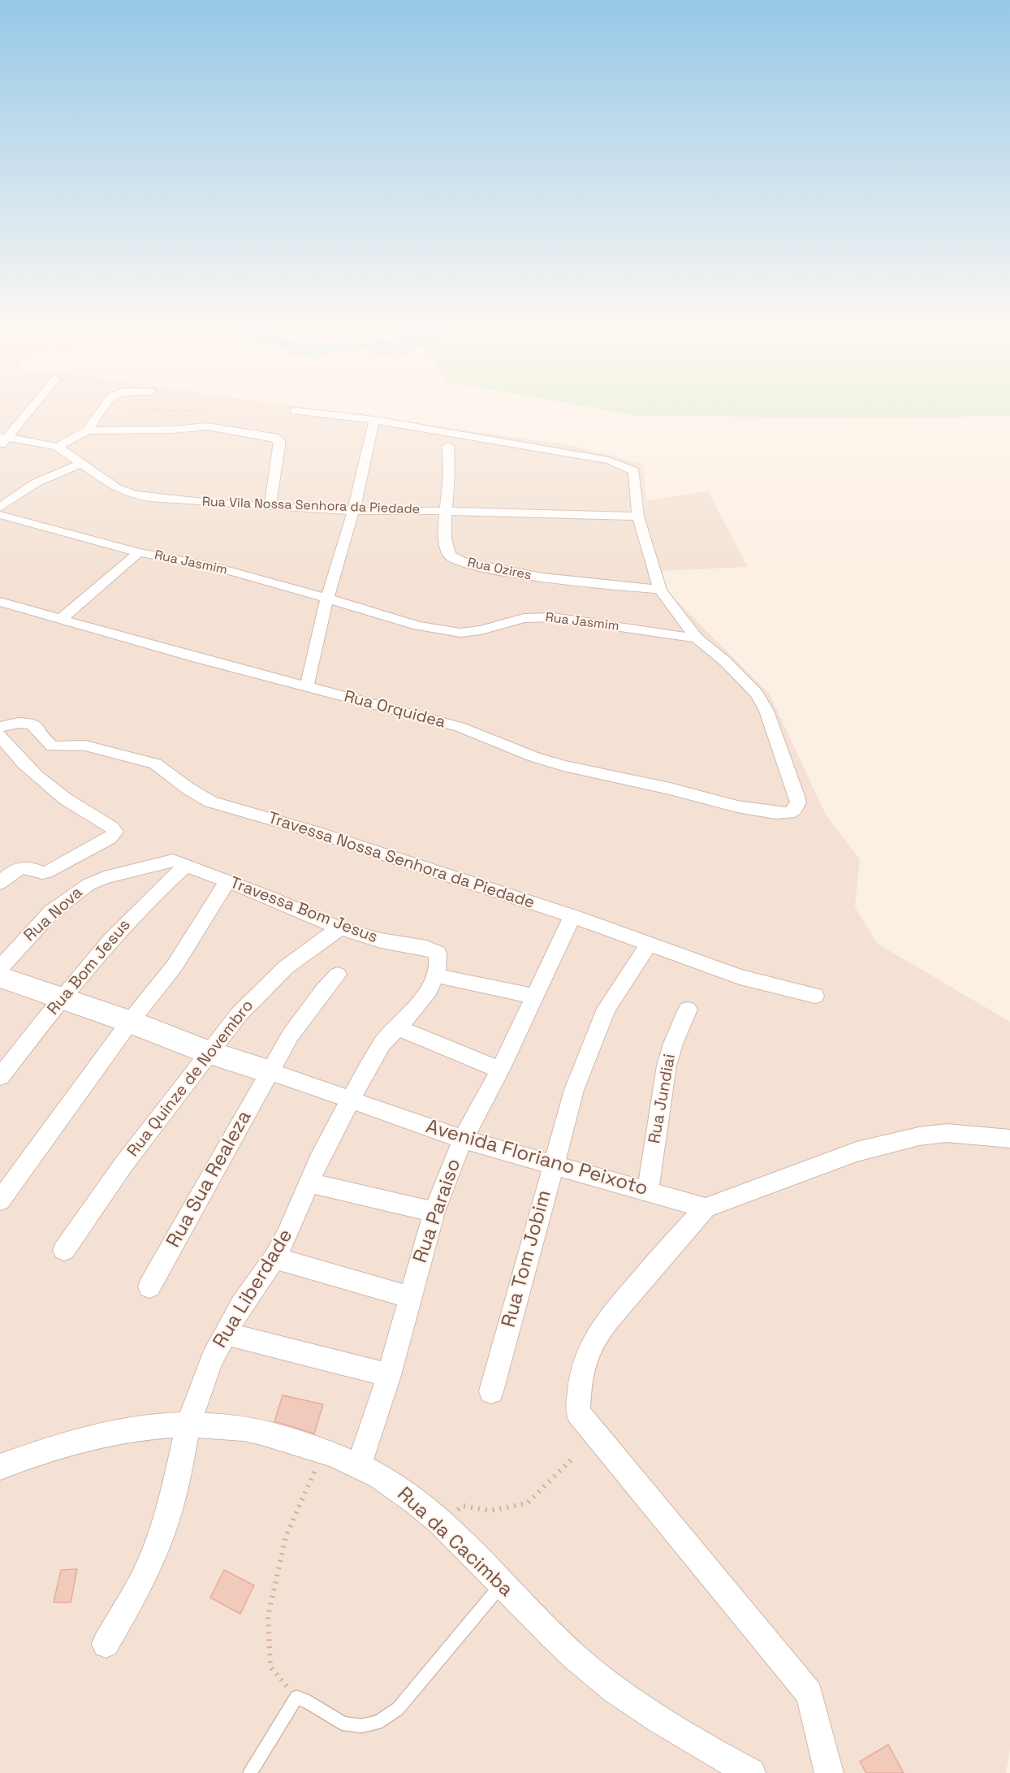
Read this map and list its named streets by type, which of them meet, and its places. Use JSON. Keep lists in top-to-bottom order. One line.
{"streets":{"street":["Rua Vila Nossa Senhora da Piedade","Rua Jasmim","Rua Ozires","Rua Orquidea","Travessa Nossa Senhora da Piedade","Travessa Bom Jesus","Rua Nova","Rua Bom Jesus","Rua Quinze de Novembro","Rua Jundiai","Avenida Floriano Peixoto","Rua Sua Realeza","Rua Paraiso","Rua Tom Jobim","Rua Liberdade","Rua da Cacimba"]},"crossings":[["Rua Vila Nossa Senhora da Piedade","Rua Ozires"],["Rua Jasmim","Rua Orquidea"],["Travessa Nossa Senhora da Piedade","Rua Paraiso"],["Travessa Nossa Senhora da Piedade","Rua Tom Jobim"],["Travessa Bom Jesus","Rua Nova"],["Travessa Bom Jesus","Rua Bom Jesus"],["Travessa Bom Jesus","Rua Quinze de Novembro"],["Travessa Bom Jesus","Rua Liberdade"],["Rua Nova","Rua Bom Jesus"],["Rua Bom Jesus","Avenida Floriano Peixoto"],["Rua Quinze de Novembro","Avenida Floriano Peixoto"],["Rua Jundiai","Avenida Floriano Peixoto"],["Avenida Floriano Peixoto","Rua Sua Realeza"],["Avenida Floriano Peixoto","Rua Paraiso"],["Avenida Floriano Peixoto","Rua Tom Jobim"],["Avenida Floriano Peixoto","Rua Liberdade"],["Rua Paraiso","Rua da Cacimba"],["Rua Liberdade","Rua da Cacimba"]]}
